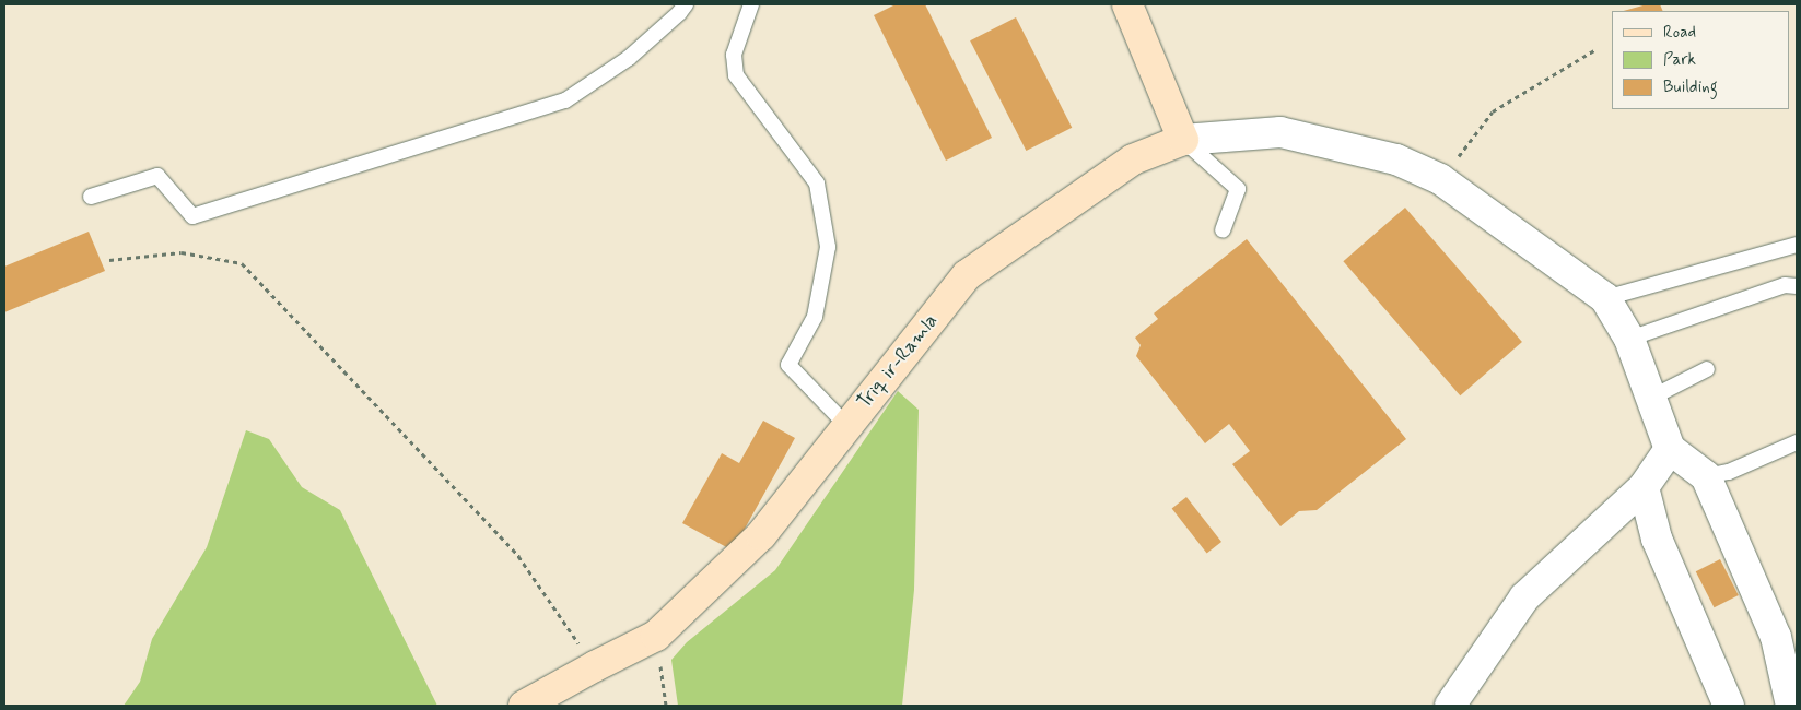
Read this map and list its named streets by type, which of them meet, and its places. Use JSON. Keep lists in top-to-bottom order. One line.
{"streets":{"main road":["Triq ir-Ramla"]},"legend":["Road","Park","Building"]}
